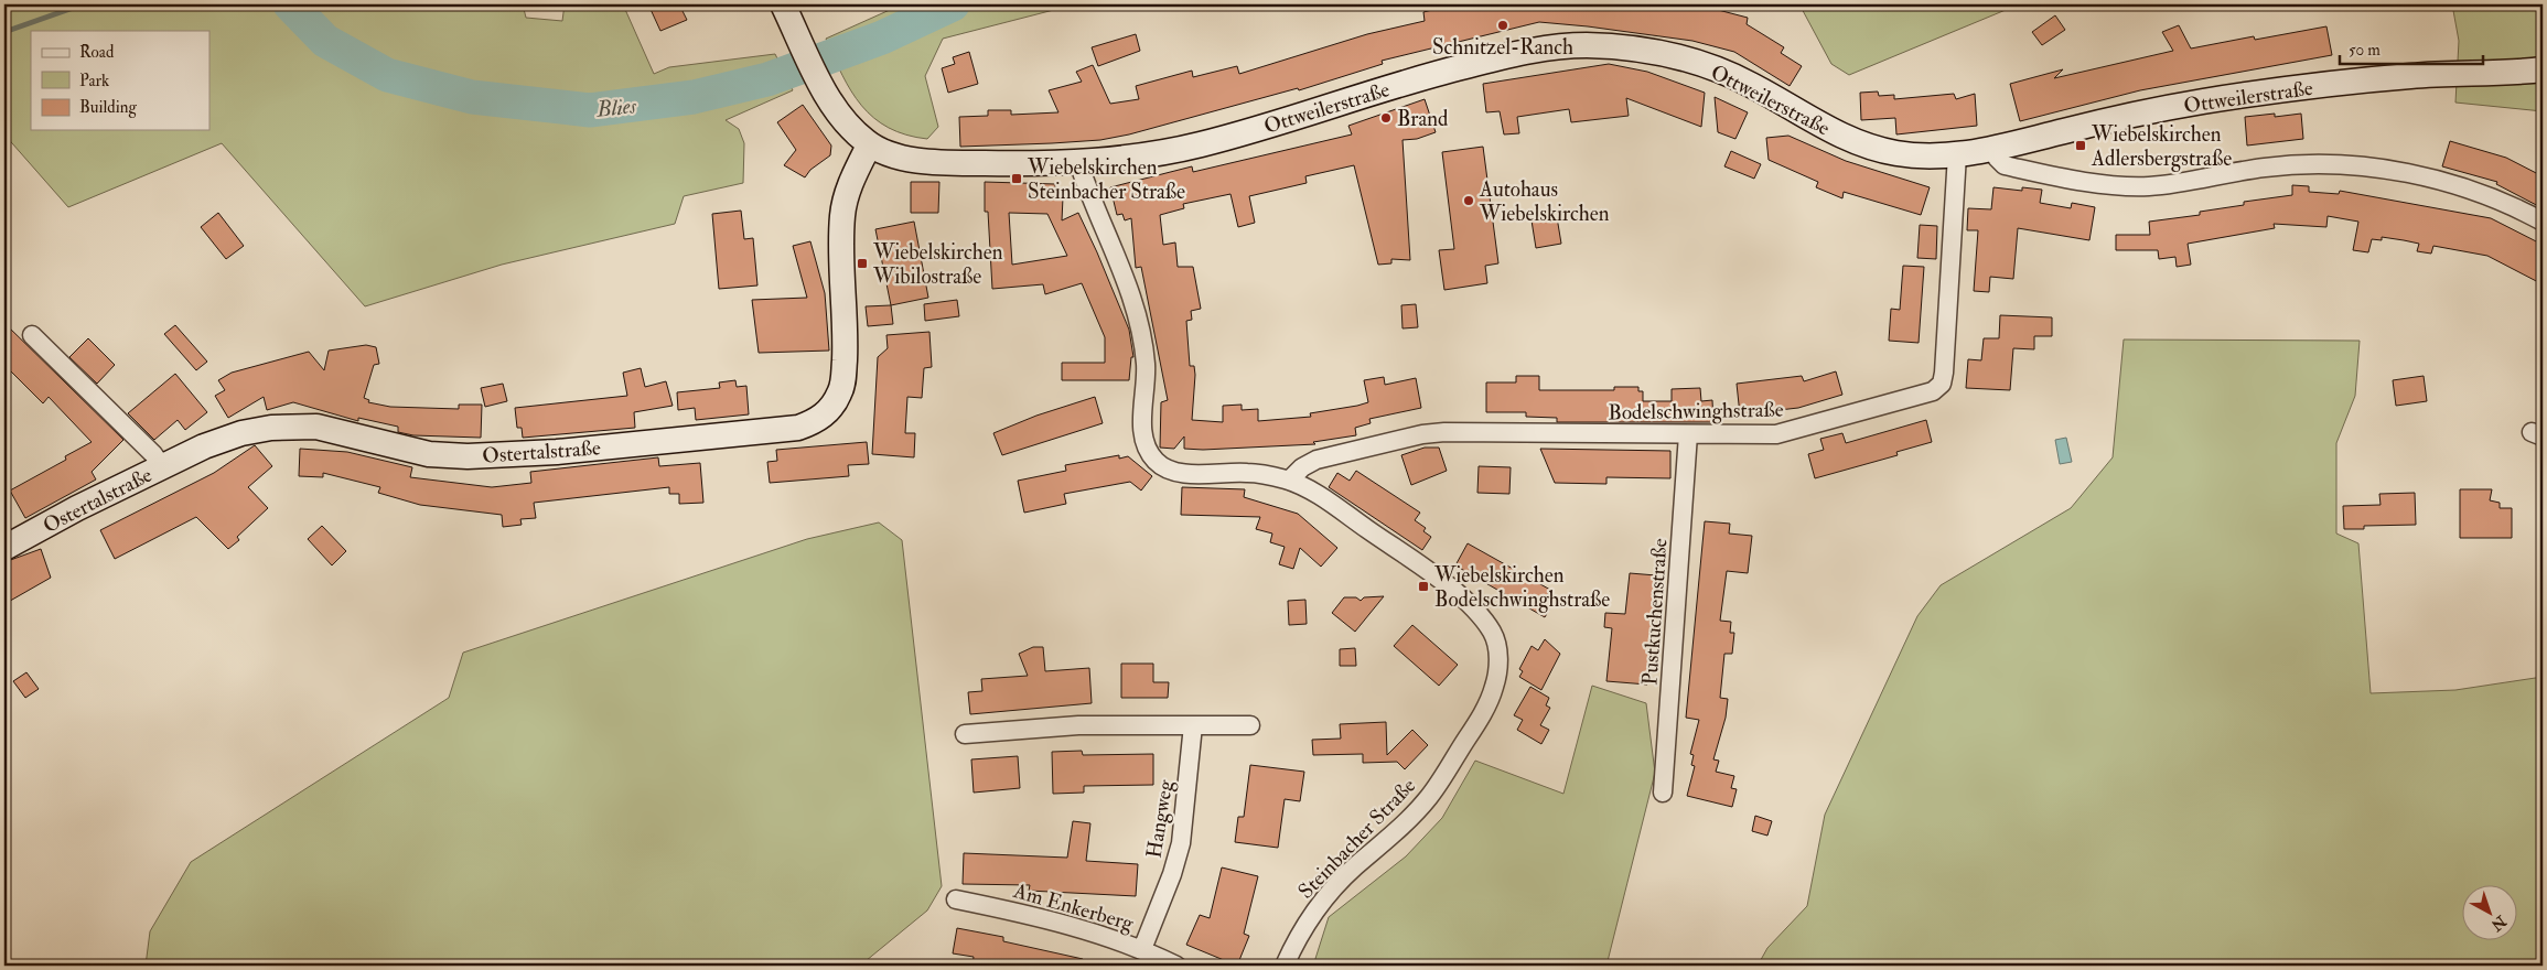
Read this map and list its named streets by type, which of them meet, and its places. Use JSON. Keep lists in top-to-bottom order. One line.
{"streets":{"main road":["Ottweilerstraße","Ostertalstraße"],"street":["Bodelschwinghstraße","Pustkuchenstraße","Hangweg","Steinbacher Straße","Am Enkerberg"]},"crossings":[["Ottweilerstraße","Bodelschwinghstraße"],["Ottweilerstraße","Ostertalstraße"],["Ottweilerstraße","Steinbacher Straße"],["Bodelschwinghstraße","Pustkuchenstraße"],["Bodelschwinghstraße","Steinbacher Straße"],["Hangweg","Am Enkerberg"]],"water":["Blies"],"places":{"other":["Schnitzel-Ranch","Brand","Autohaus Wiebelskirchen"],"transit":["Wiebelskirchen Adlersbergstraße","Wiebelskirchen Steinbacher Straße","Wiebelskirchen Wibilostraße","Wiebelskirchen Bodelschwinghstraße"]},"legend":["Road","Park","Building"],"scale_bar":"50 m","north":"bottom right"}
